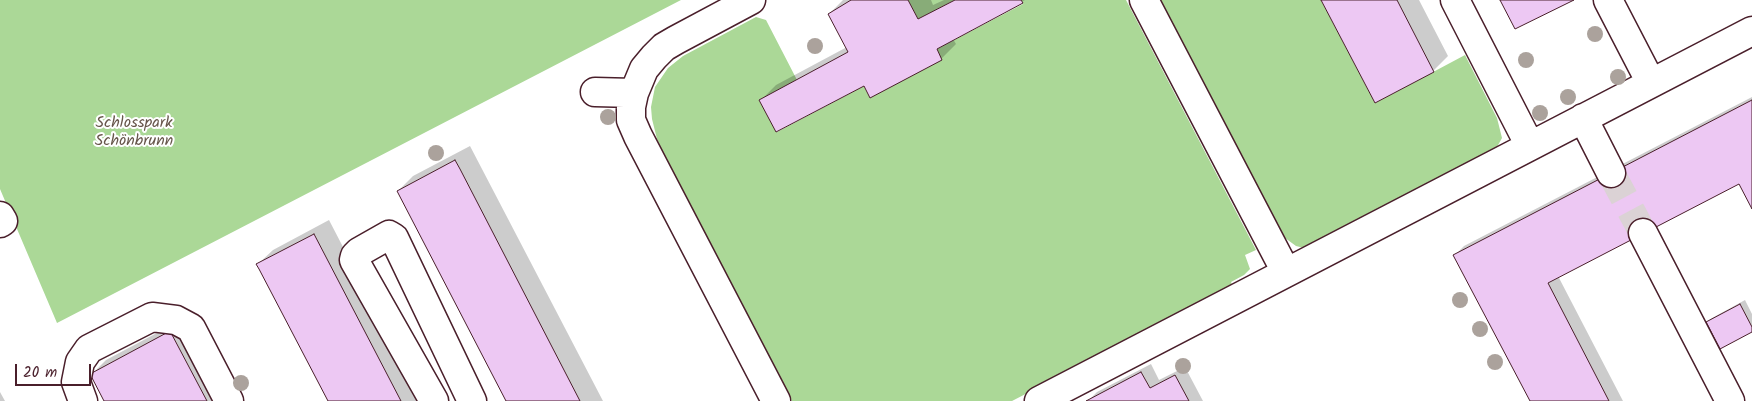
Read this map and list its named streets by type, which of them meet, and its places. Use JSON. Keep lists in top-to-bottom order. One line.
{"parks":["Schlosspark Schönbrunn"],"scale_bar":"20 m"}
